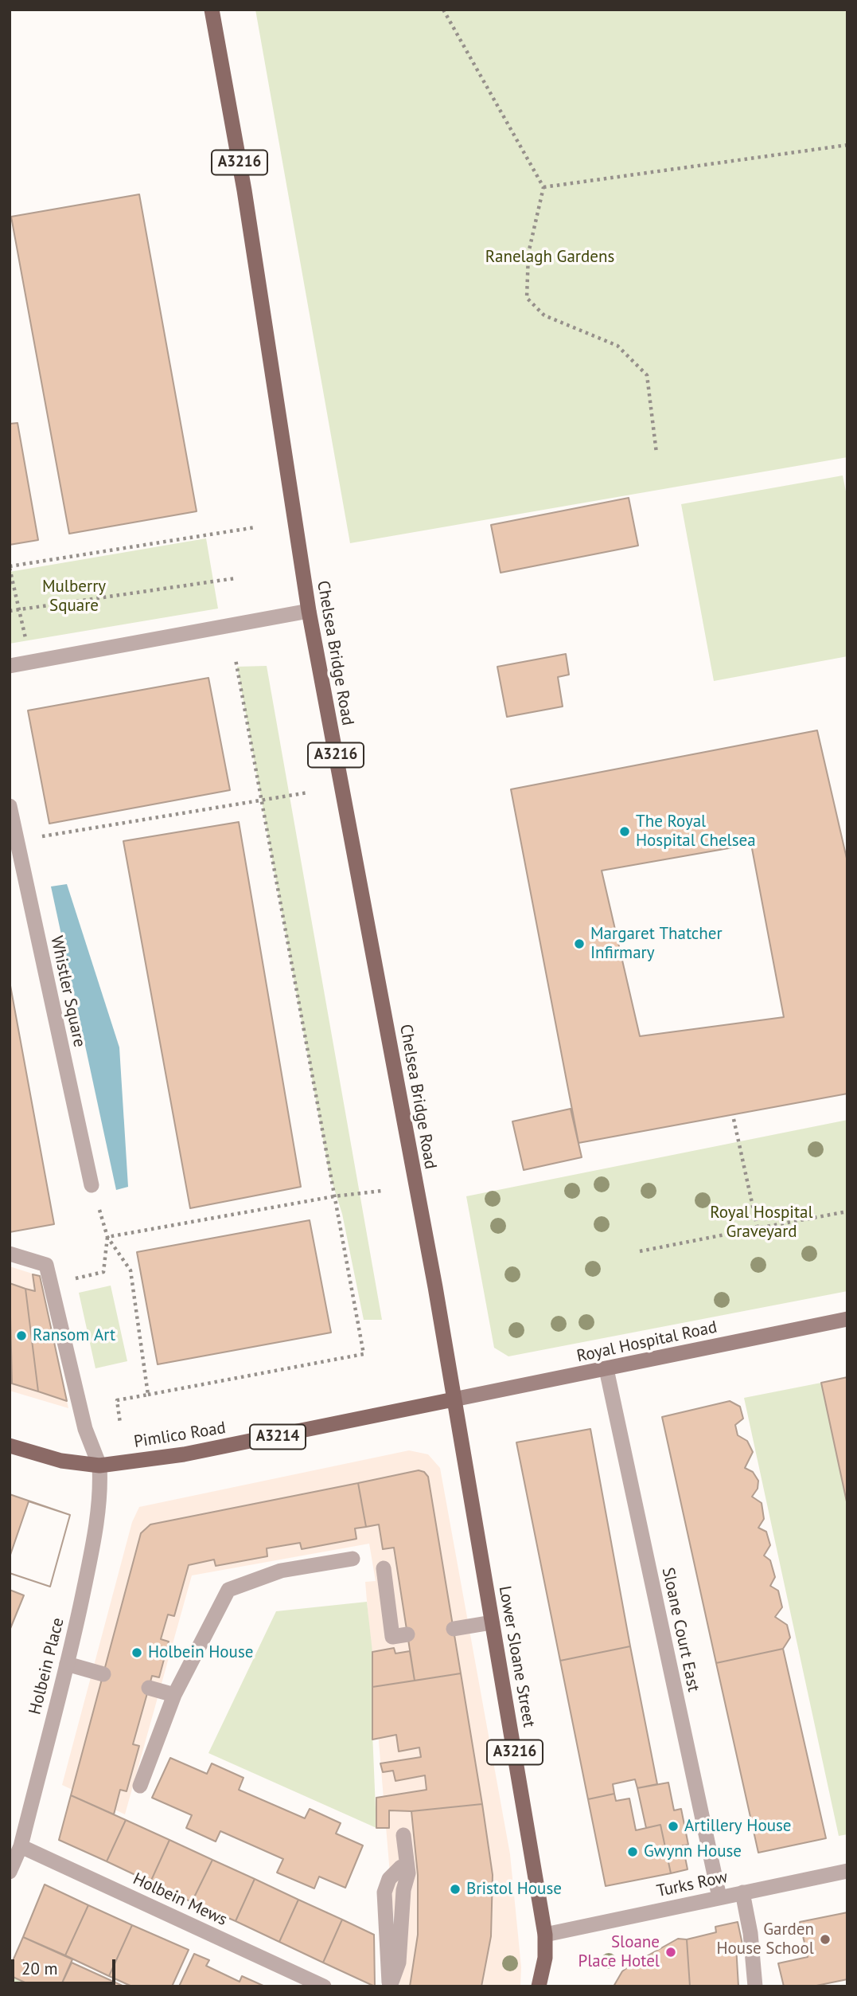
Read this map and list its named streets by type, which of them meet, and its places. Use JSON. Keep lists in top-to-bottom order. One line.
{"streets":{"main road":["A3216","Chelsea Bridge Road","Royal Hospital Road","Pimlico Road","A3214","Lower Sloane Street"],"street":["Whistler Square","Sloane Court East","Holbein Place","Turks Row","Holbein Mews"]},"crossings":[["Chelsea Bridge Road","Royal Hospital Road"],["Chelsea Bridge Road","Pimlico Road"],["Chelsea Bridge Road","Lower Sloane Street"],["Royal Hospital Road","Pimlico Road"],["Royal Hospital Road","Sloane Court East"],["Royal Hospital Road","Lower Sloane Street"],["Pimlico Road","Lower Sloane Street"],["Pimlico Road","Holbein Place"],["Sloane Court East","Turks Row"],["Lower Sloane Street","Turks Row"],["Holbein Place","Holbein Mews"]],"parks":["Ranelagh Gardens","Mulberry Square","Royal Hospital Graveyard"],"places":["The Royal Hospital Chelsea","Margaret Thatcher Infirmary","Ransom Art","Holbein House","Artillery House","Gwynn House","Bristol House","Garden House School","Sloane Place Hotel"],"scale_bar":"20 m"}
